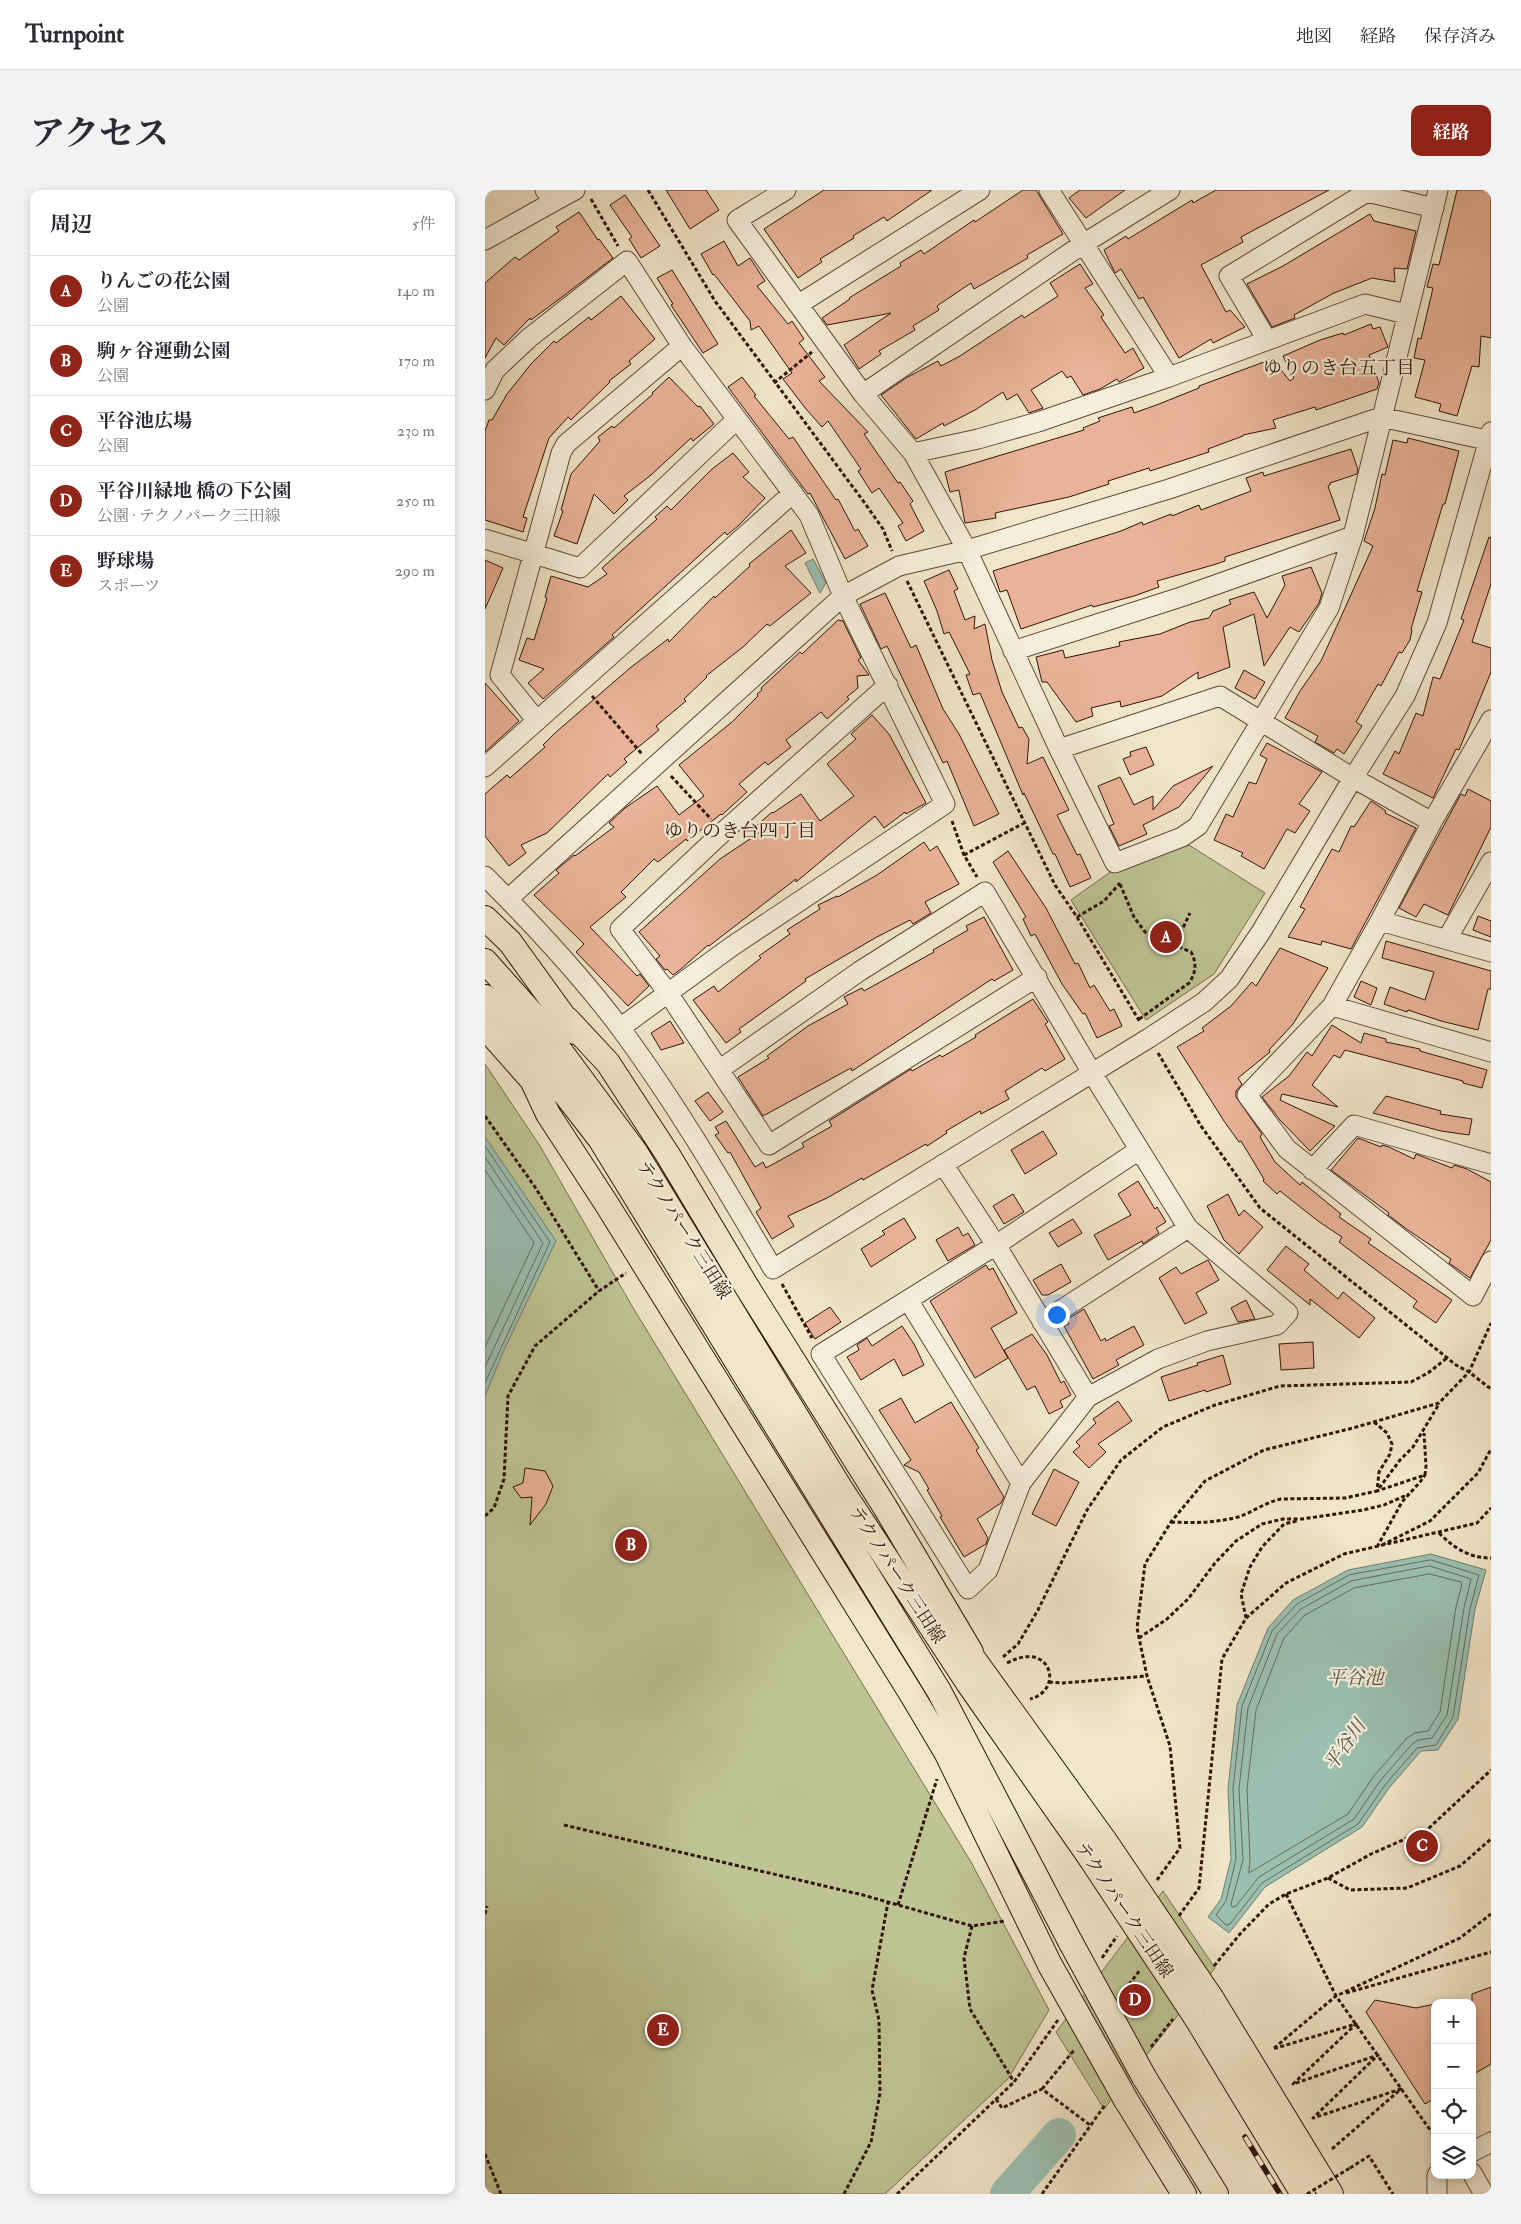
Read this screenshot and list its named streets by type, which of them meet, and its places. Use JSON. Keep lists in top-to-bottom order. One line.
{"streets":{"main road":["テクノパーク三田線"]},"districts":["ゆりのき台五丁目","ゆりのき台四丁目"],"water":["平谷池","平谷川"],"page":{"header":"Turnpoint","nav":["地図","経路","保存済み"],"title":"アクセス","buttons":"経路","heading":["周辺","5件"],"list":[{"mark":"A","name":"りんごの花公園","note":"公園","value":"140 m"},{"mark":"B","name":"駒ヶ谷運動公園","note":"公園","value":"170 m"},{"mark":"C","name":"平谷池広場","note":"公園","value":"230 m"},{"mark":"D","name":"平谷川緑地 橋の下公園","note":"公園 · テクノパーク三田線","value":"250 m"},{"mark":"E","name":"野球場","note":"スポーツ","value":"290 m"}],"pins":["A","B","C","D","E"],"map_buttons":["+","−"]}}
